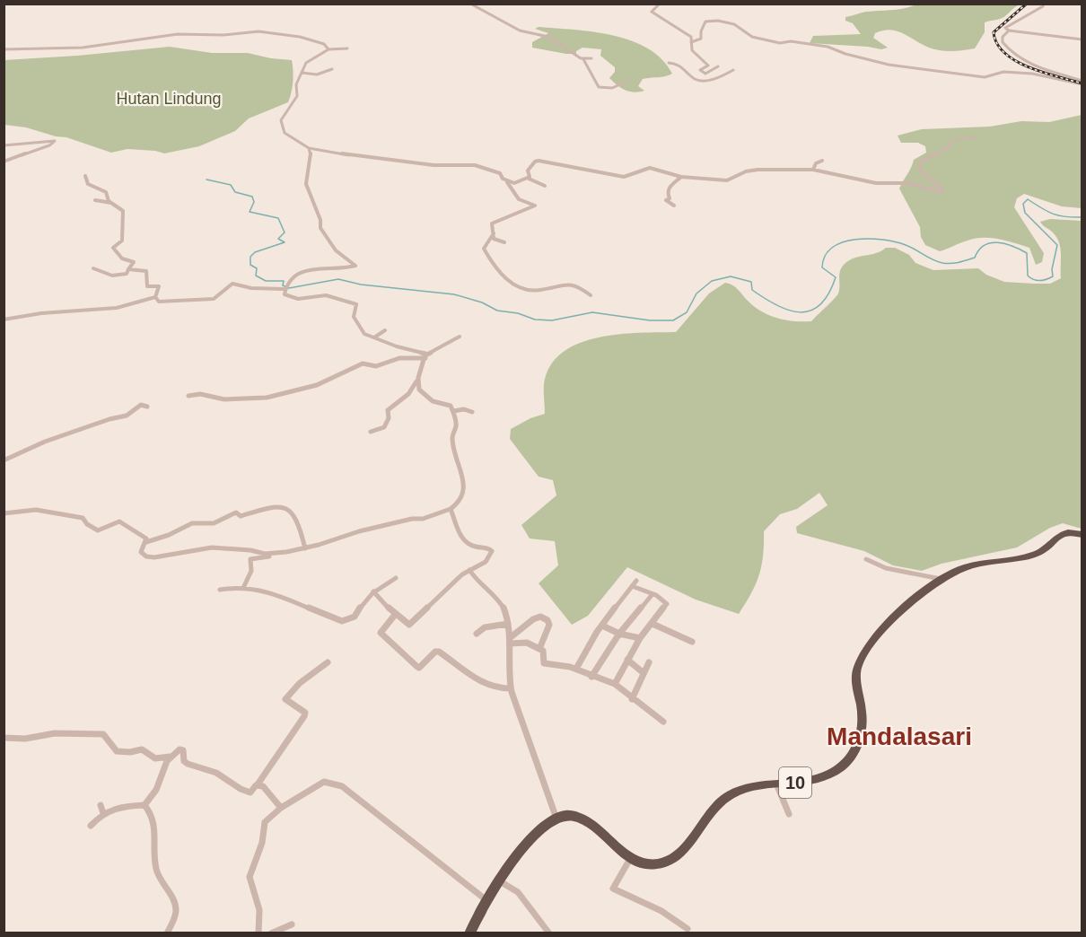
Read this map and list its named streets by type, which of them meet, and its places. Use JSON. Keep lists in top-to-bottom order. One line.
{"streets":{"highway":["10"]},"districts":["Mandalasari"],"parks":["Hutan Lindung"]}
